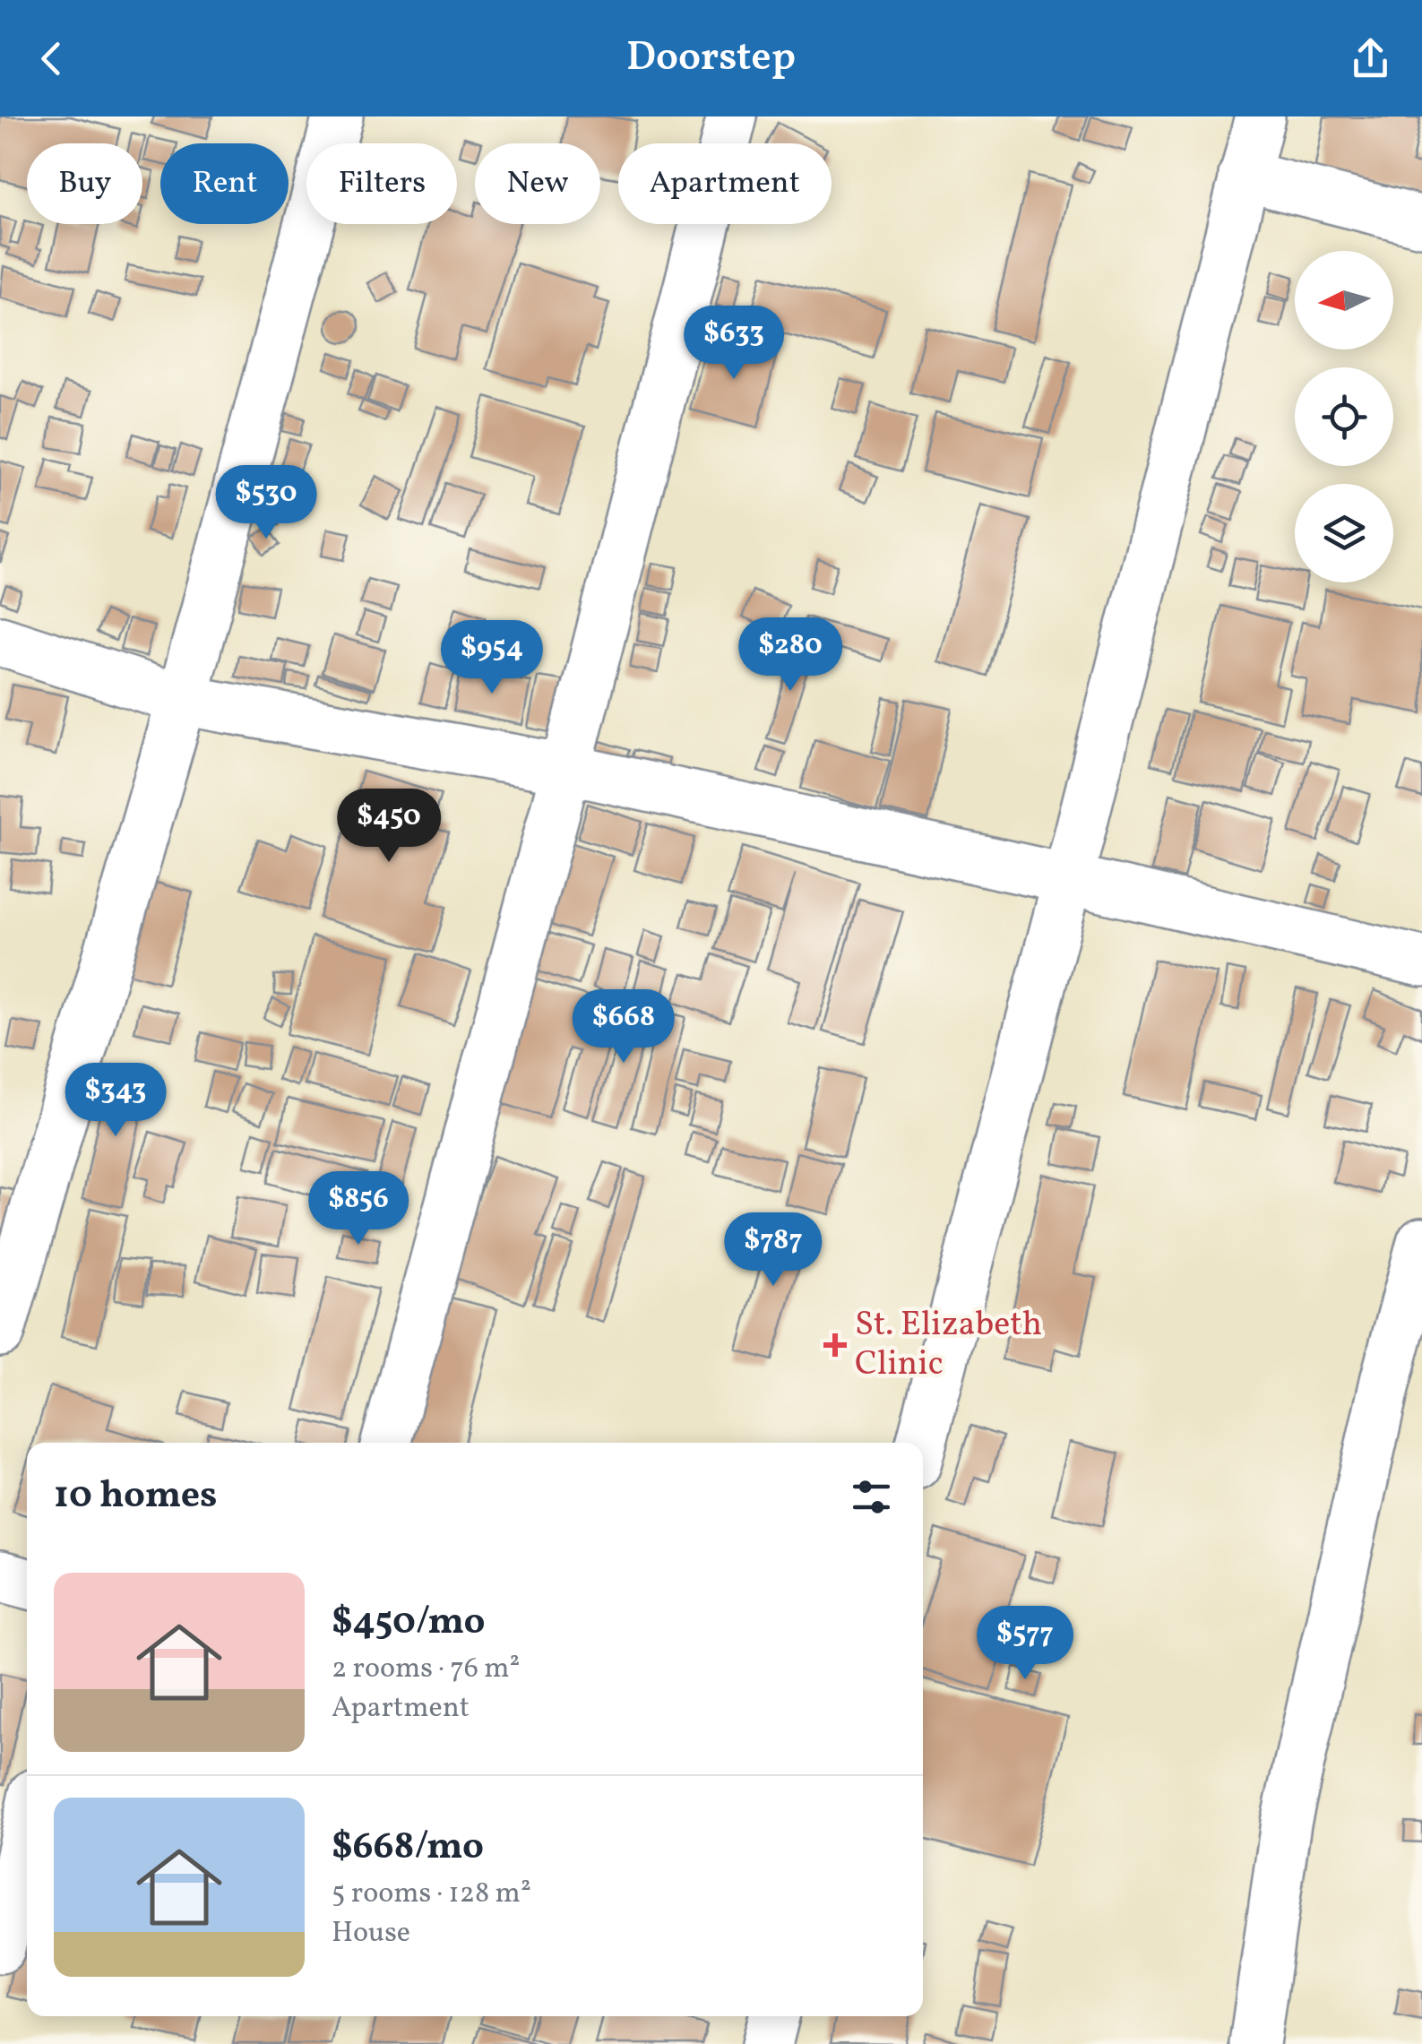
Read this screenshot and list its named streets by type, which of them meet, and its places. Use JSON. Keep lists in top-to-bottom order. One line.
{"places":{"health":["St. Elizabeth Clinic"]},"north":"left","page":{"header":"Doorstep","chip":["Buy","Rent","Filters","New","Apartment"],"price":["$633","$530","$280","$954","$450","$668","$343","$856","$787","$577"],"heading":"10 homes","list":[{"name":"$450/mo","note":"2 rooms · 76 m² · Apartment"},{"name":"$668/mo","note":"5 rooms · 128 m² · House"}]}}
